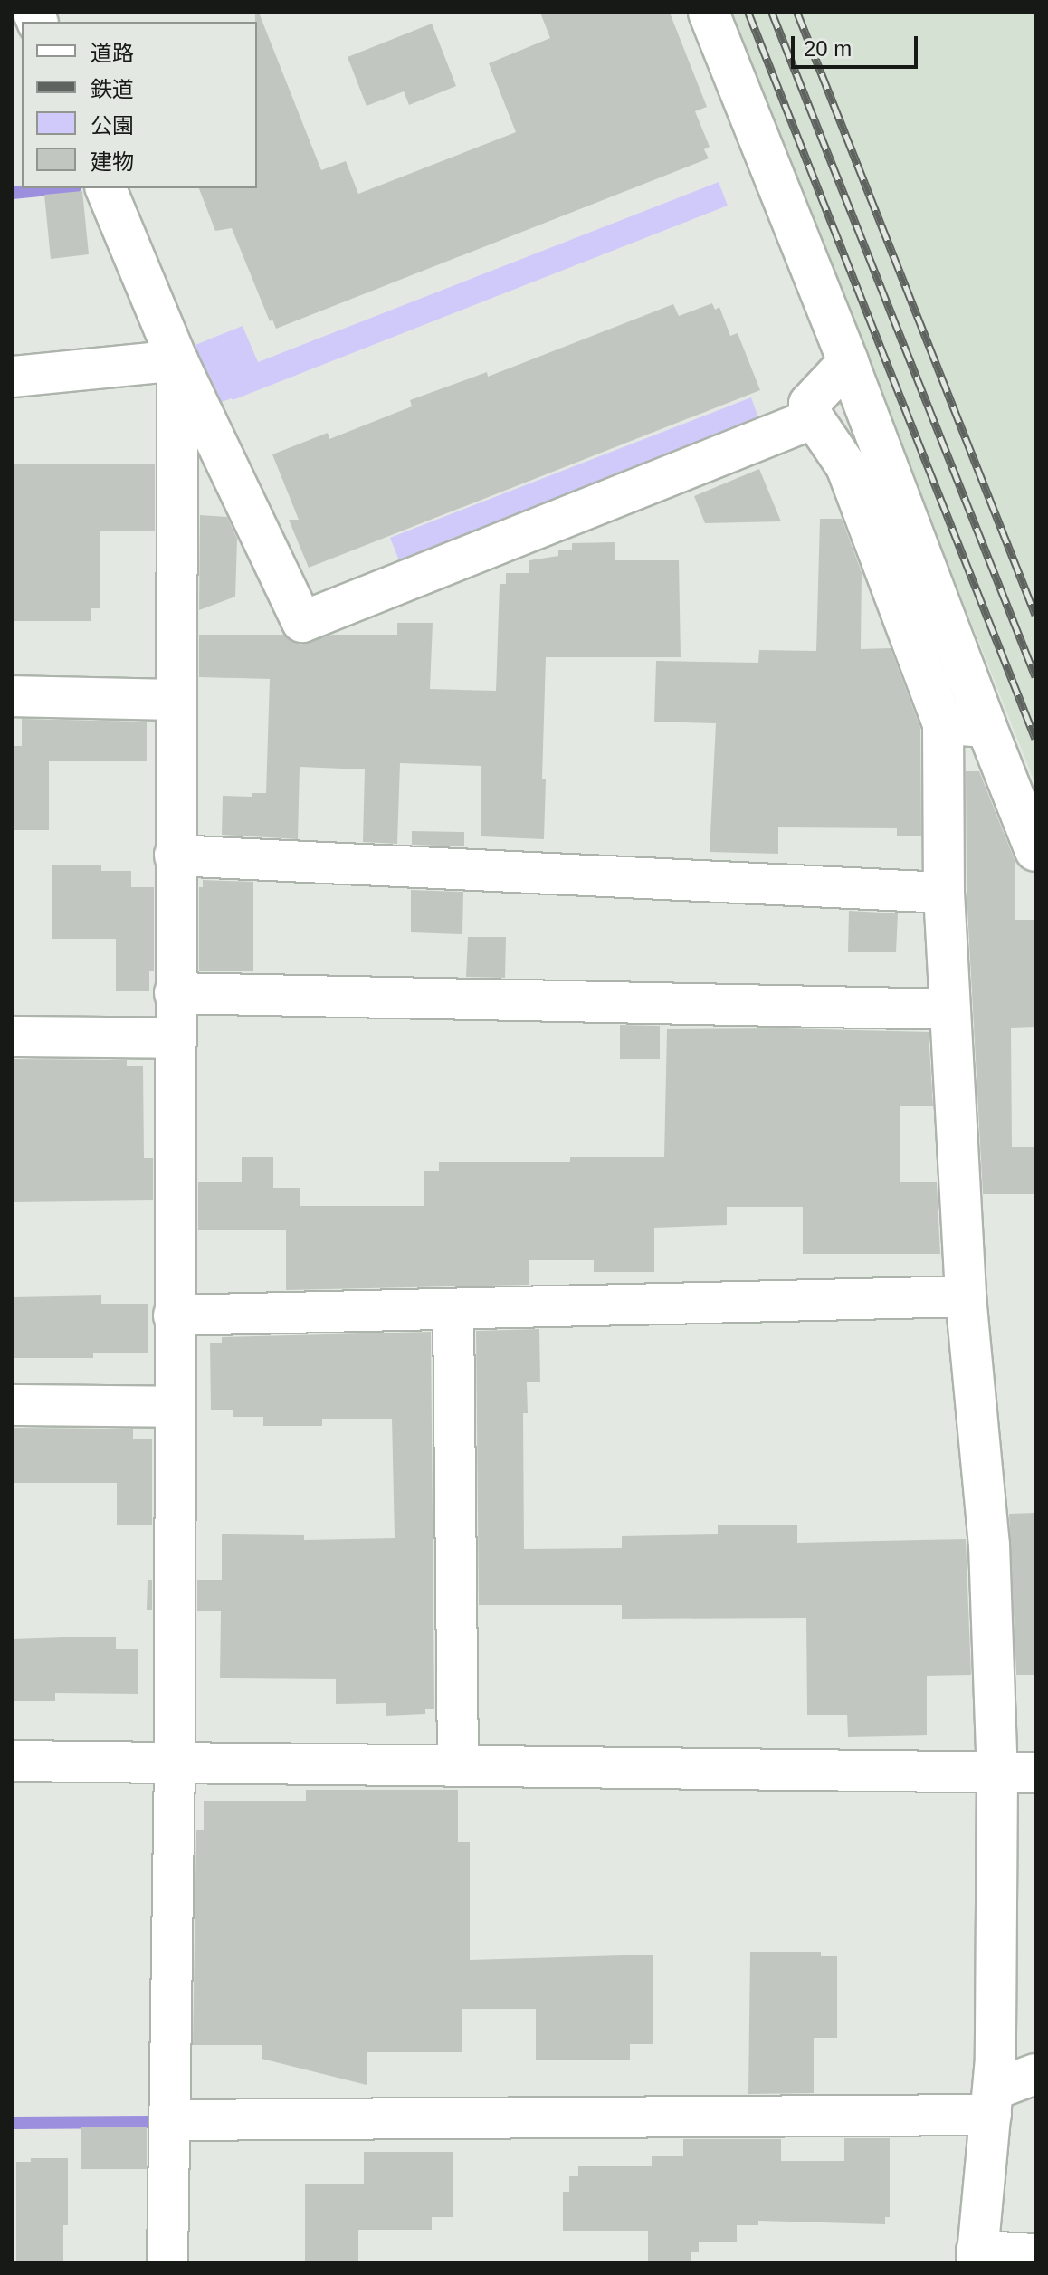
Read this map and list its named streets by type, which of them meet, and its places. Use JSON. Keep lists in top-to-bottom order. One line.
{"legend":["道路","鉄道","公園","建物"],"scale_bar":"20 m"}
